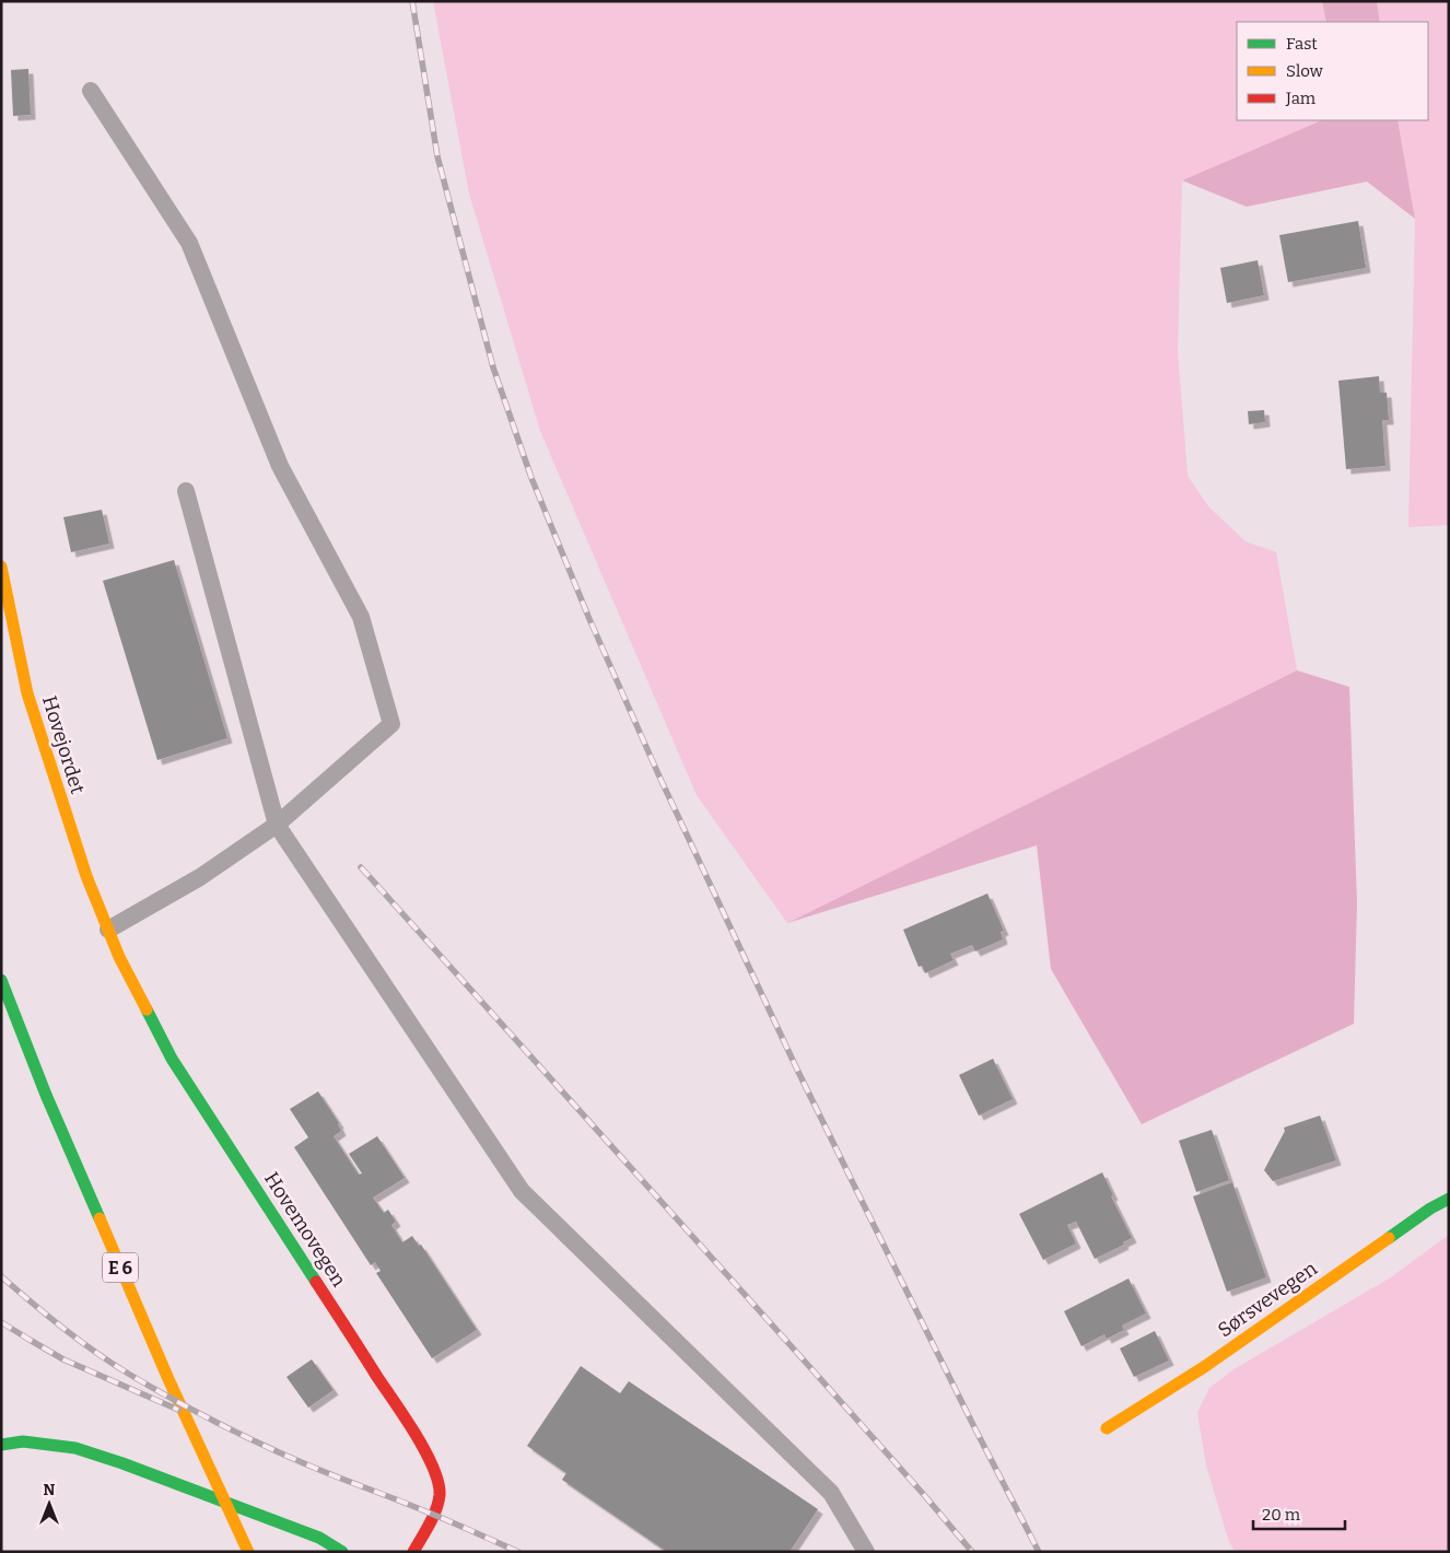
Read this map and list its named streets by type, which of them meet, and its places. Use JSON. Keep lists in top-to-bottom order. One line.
{"streets":{"main road":["Hovejordet","Hovemovegen","E 6","Sørsvevegen"]},"crossings":[["Hovejordet","Hovemovegen"]],"legend":["Fast","Slow","Jam"],"scale_bar":"20 m","north":"top"}
